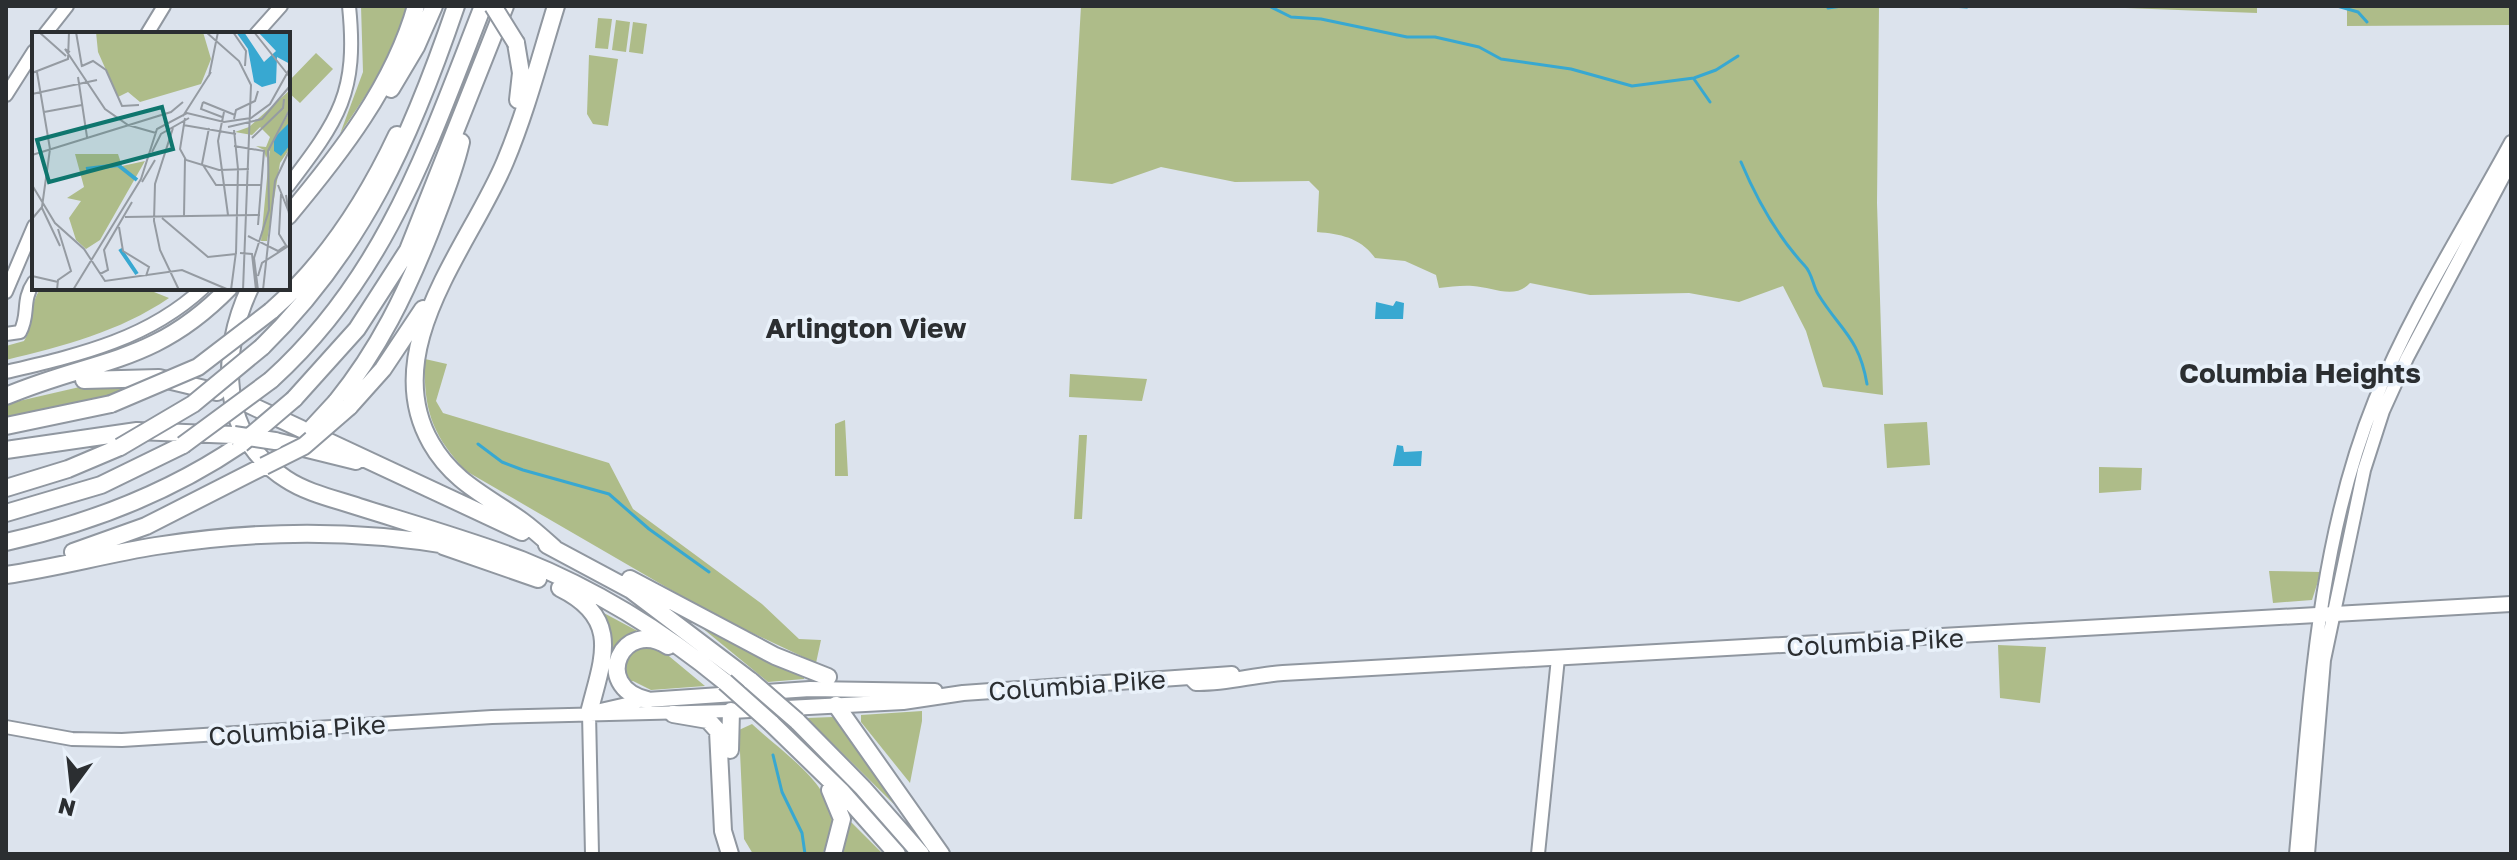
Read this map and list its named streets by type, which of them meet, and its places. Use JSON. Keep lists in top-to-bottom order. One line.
{"streets":{"main road":["Columbia Pike"]},"districts":["Arlington View","Columbia Heights"],"north":"bottom"}
